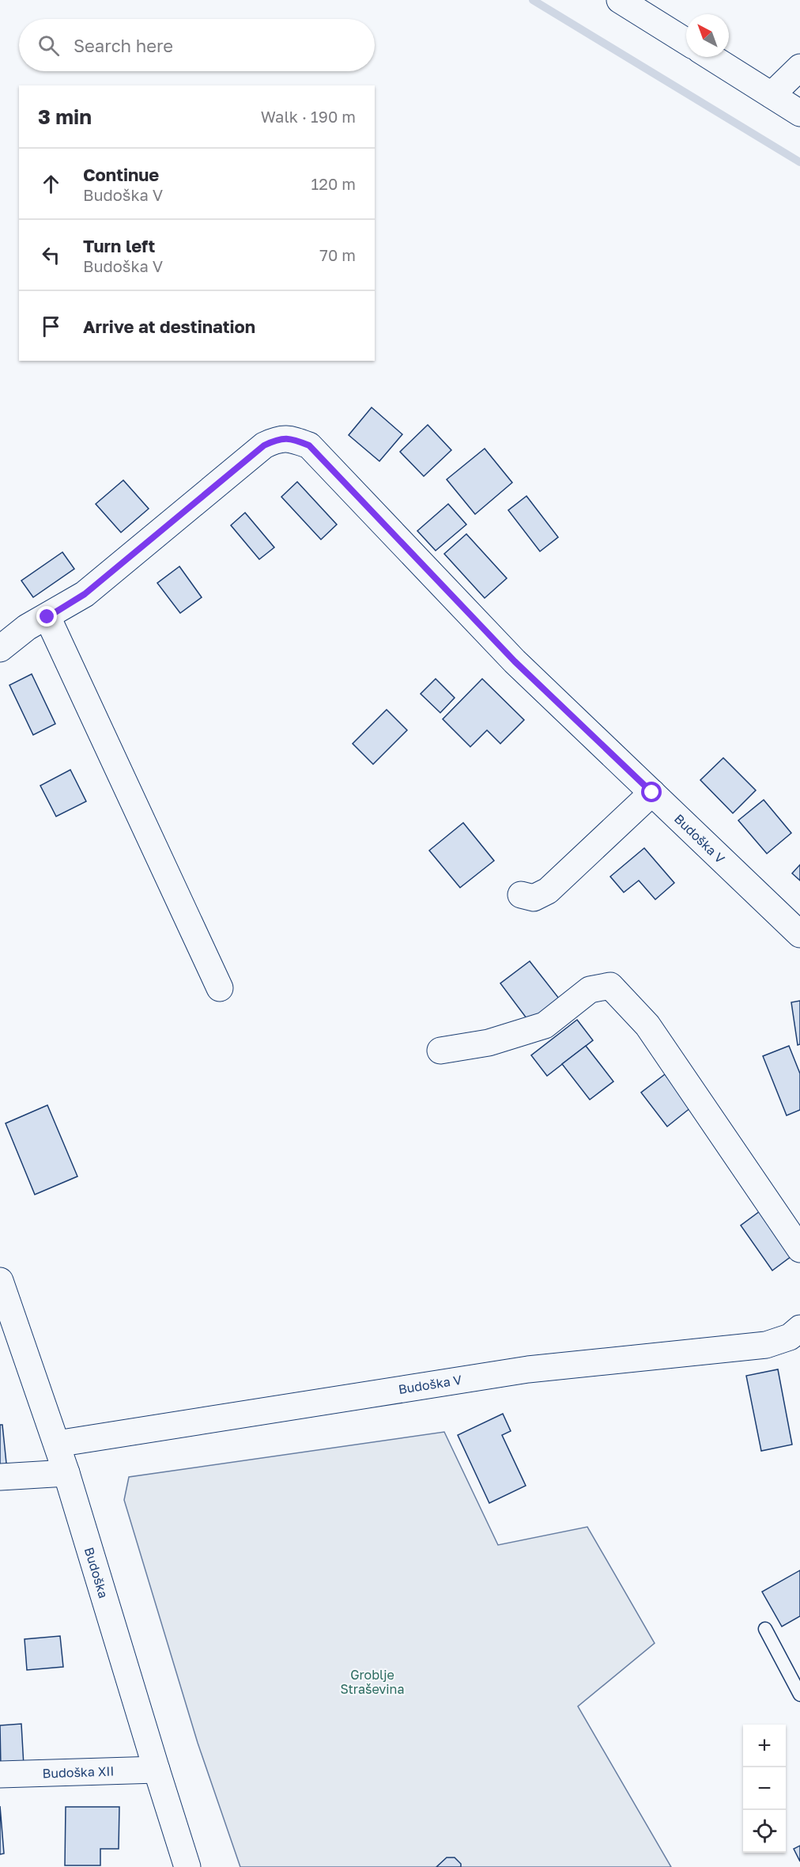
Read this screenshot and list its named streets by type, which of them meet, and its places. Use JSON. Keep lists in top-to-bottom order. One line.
{"streets":{"street":["Budoška V","Budoška","Budoška XII"]},"crossings":[["Budoška V","Budoška"],["Budoška","Budoška XII"]],"parks":["Groblje Straševina"],"north":"top left","page":{"search":"Search here","heading":["3 min","Walk · 190 m"],"list":[["Continue","Budoška V","120 m"],["Turn left","Budoška V","70 m"],"Arrive at destination"],"map_buttons":["+","−"]}}
